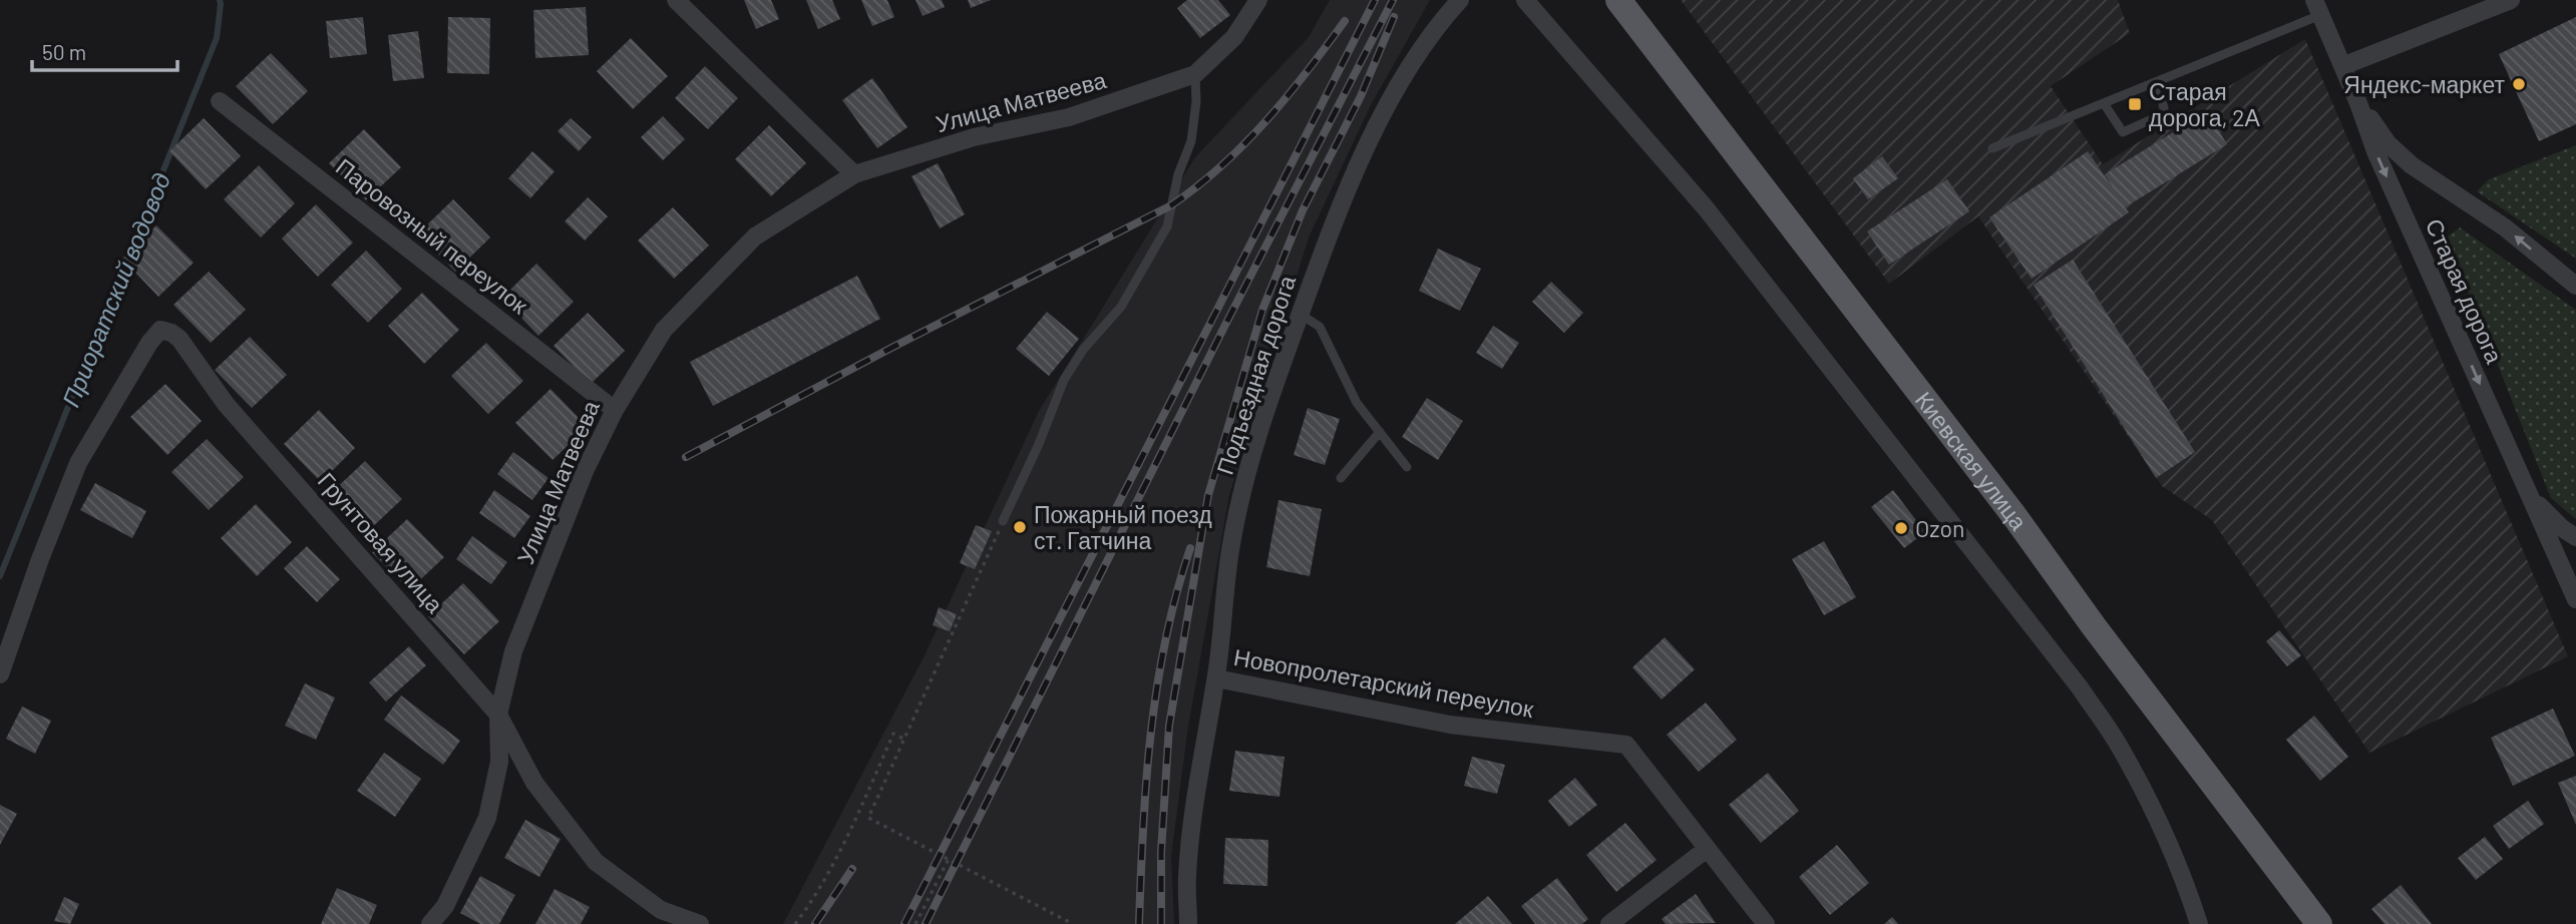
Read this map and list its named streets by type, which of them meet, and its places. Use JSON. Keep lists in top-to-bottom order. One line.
{"streets":{"main road":["Киевская улица"],"street":["Улица Матвеева","Паровозный переулок","Старая дорога","Подъездная дорога","Грунтовая улица","Новопролетарский переулок"]},"crossings":[["Улица Матвеева","Паровозный переулок"],["Улица Матвеева","Грунтовая улица"],["Подъездная дорога","Новопролетарский переулок"]],"water":["Приоратский водовод"],"places":{"other":["Яндекс-маркет","Пожарный поезд ст. Гатчина","Ozon"],"transit":["Старая дорога, 2А"]},"scale_bar":"50 m"}
